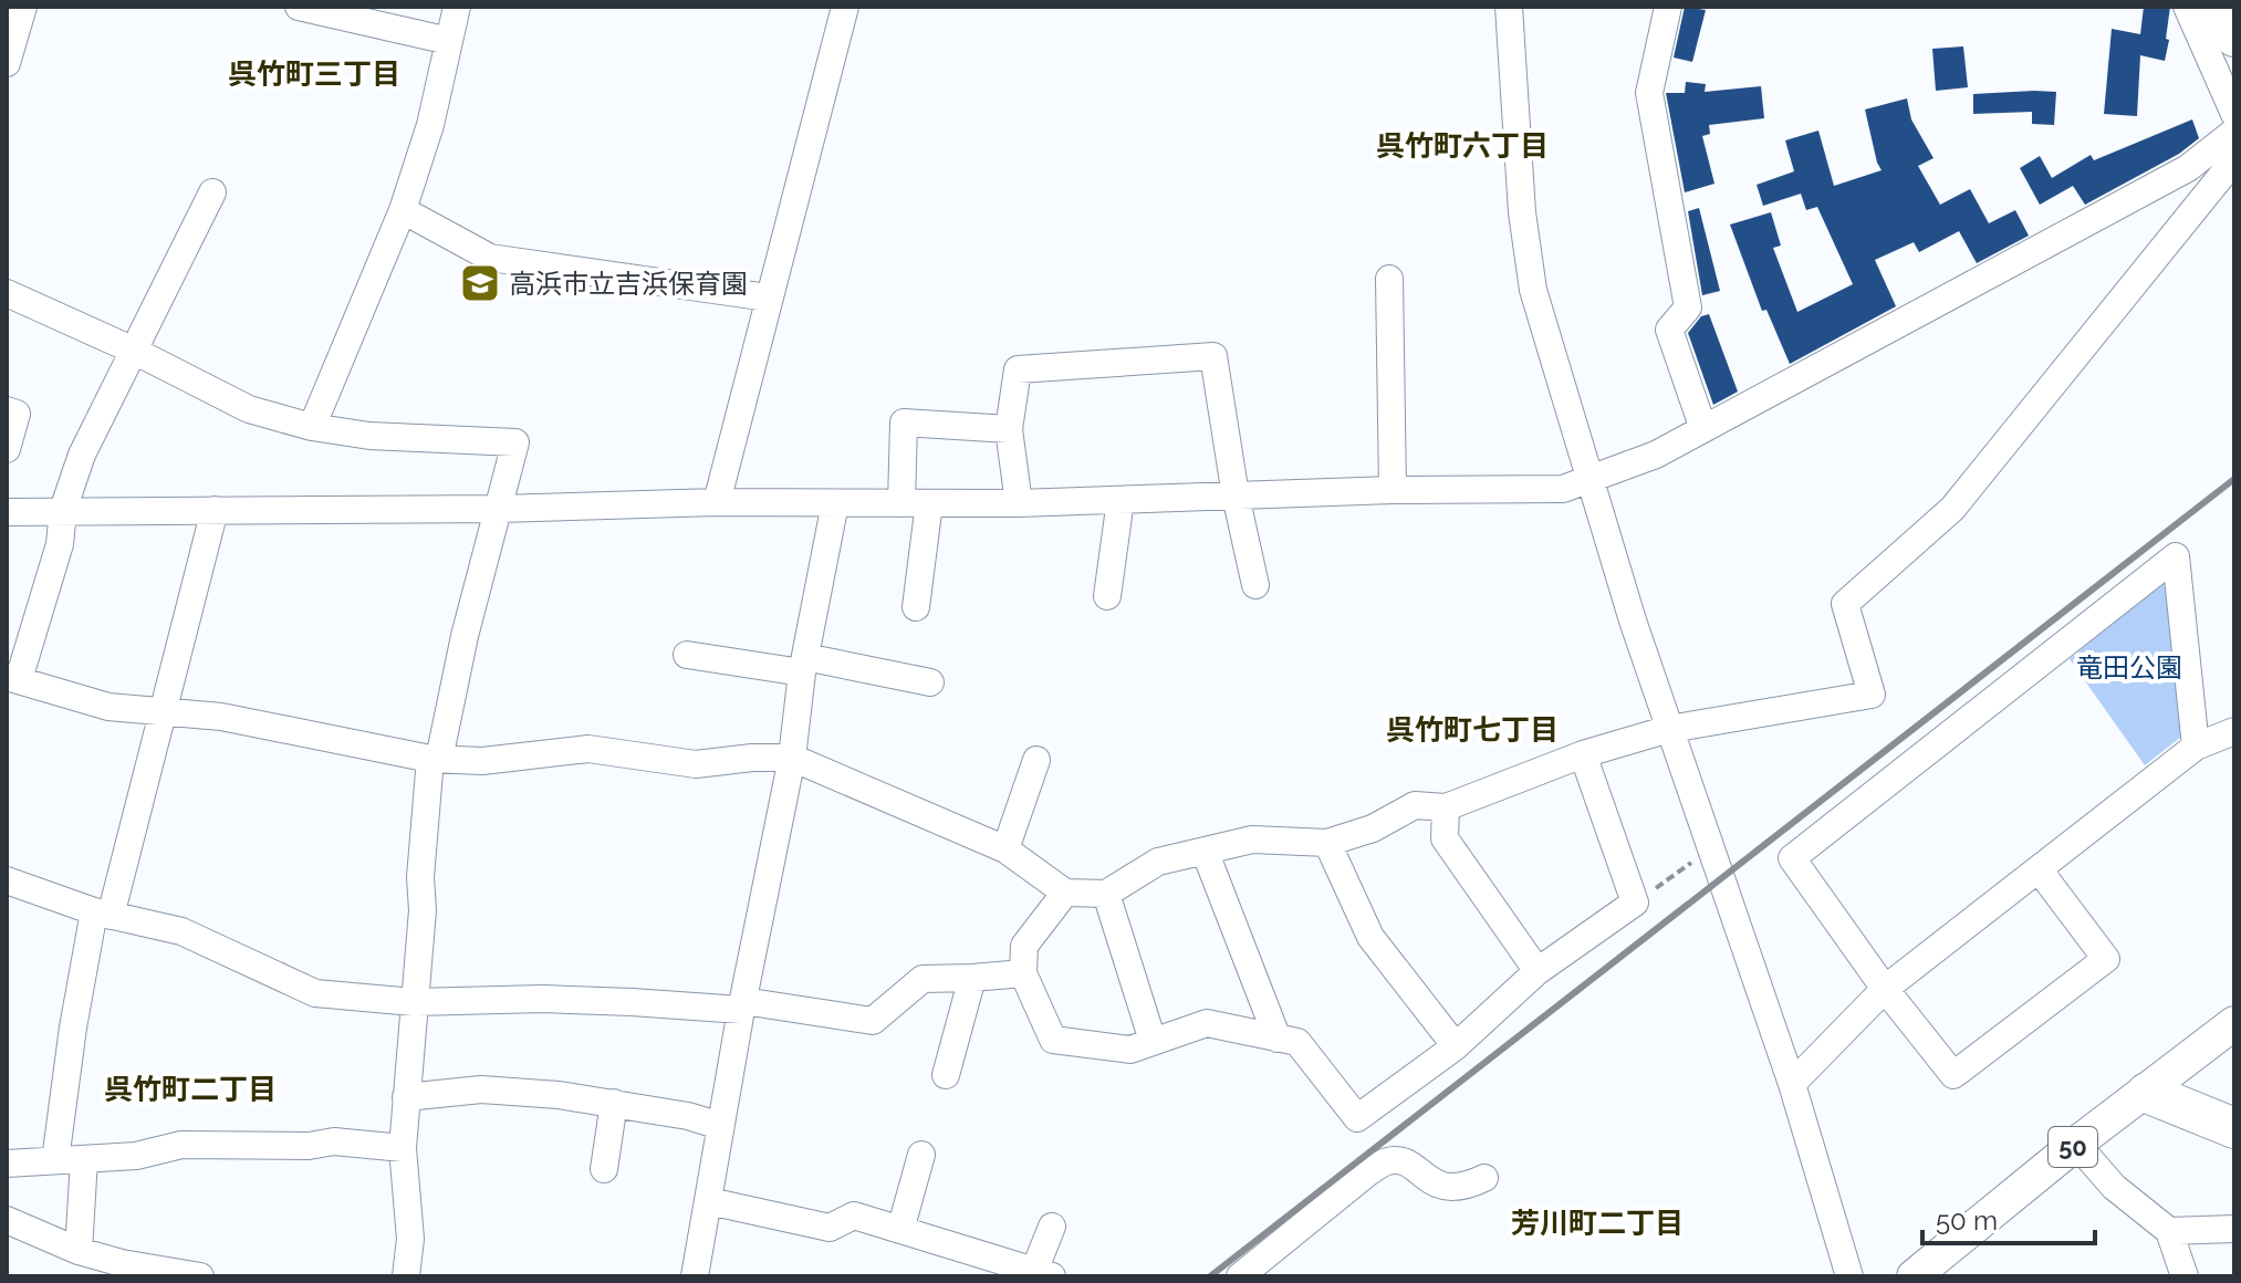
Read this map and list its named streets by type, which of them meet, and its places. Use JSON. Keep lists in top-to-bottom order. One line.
{"streets":{"main road":["50"]},"districts":["呉竹町三丁目","呉竹町六丁目","呉竹町七丁目","呉竹町二丁目","芳川町二丁目"],"parks":["竜田公園"],"places":{"school or university":["高浜市立吉浜保育園"]},"scale_bar":"50 m"}
